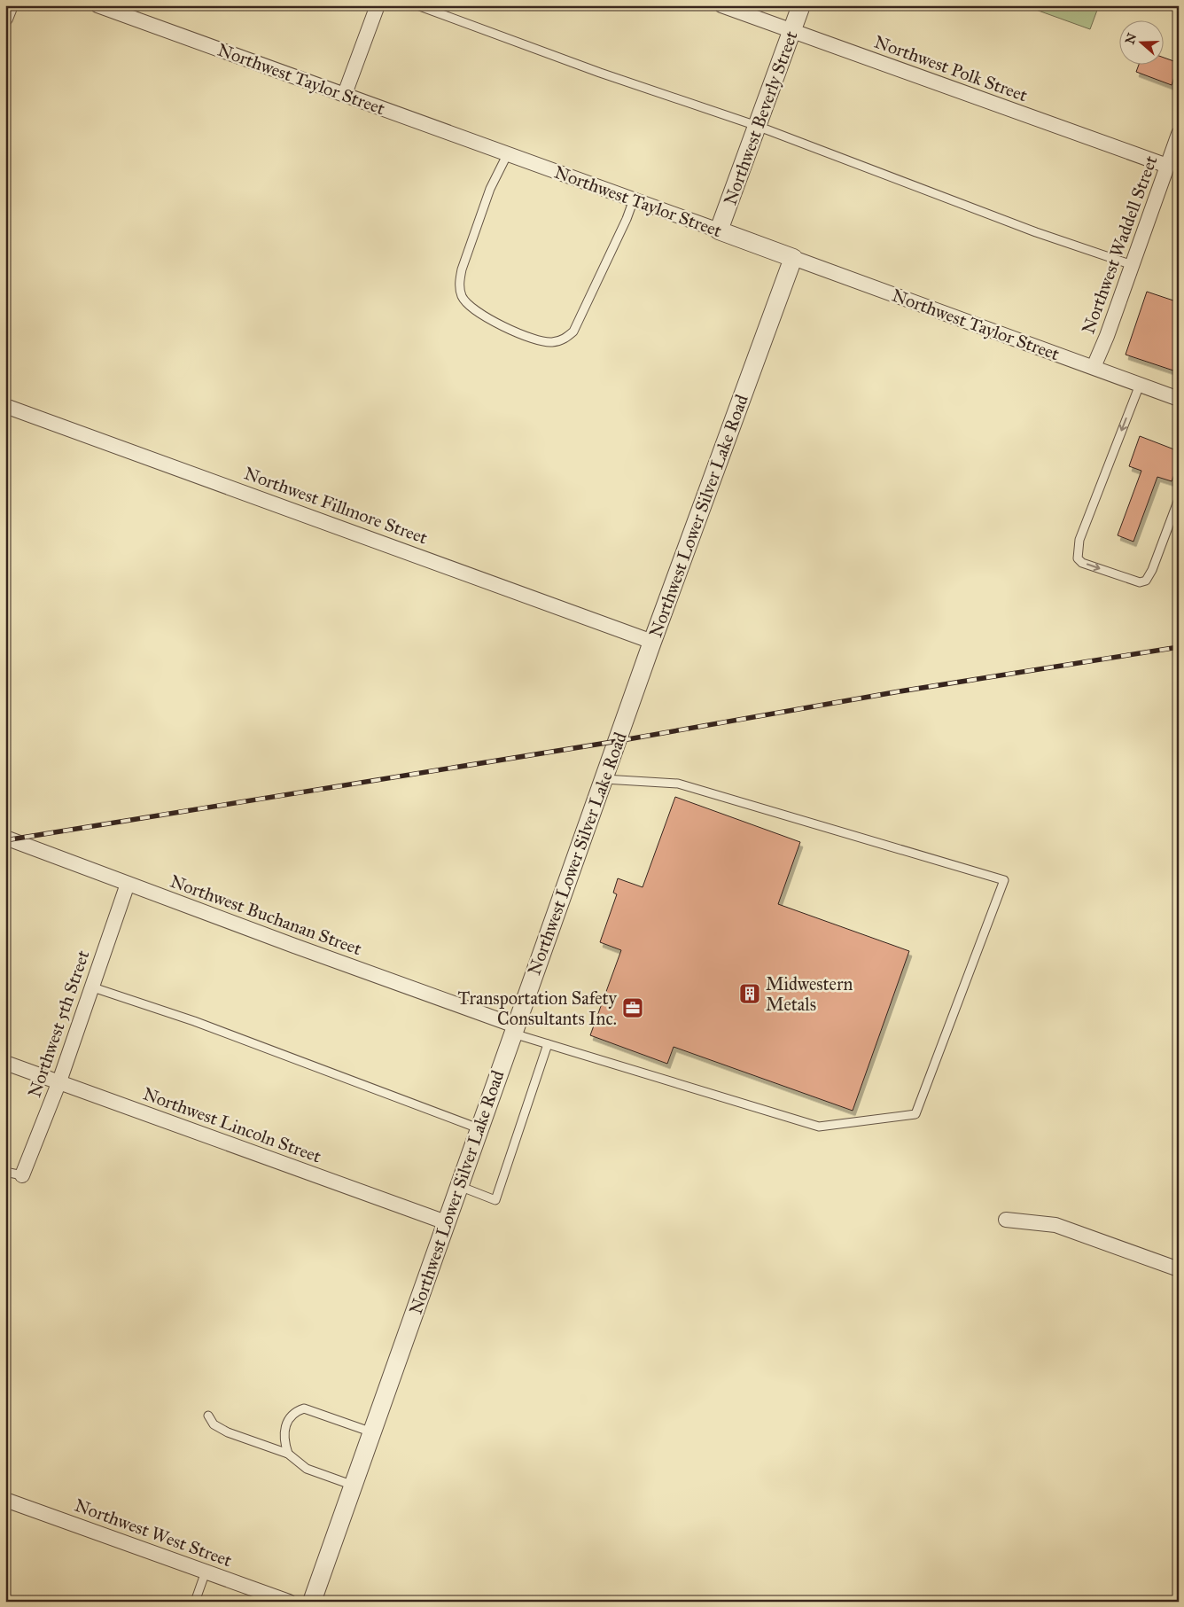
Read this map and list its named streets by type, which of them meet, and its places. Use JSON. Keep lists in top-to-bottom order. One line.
{"streets":{"street":["Northwest Polk Street","Northwest Taylor Street","Northwest Beverly Street","Northwest Waddell Street","Northwest Fillmore Street","Northwest Lower Silver Lake Road","Northwest Buchanan Street","Northwest 5th Street","Northwest Lincoln Street","Northwest West Street"]},"crossings":[["Northwest Polk Street","Northwest Beverly Street"],["Northwest Polk Street","Northwest Waddell Street"],["Northwest Taylor Street","Northwest Beverly Street"],["Northwest Taylor Street","Northwest Waddell Street"],["Northwest Taylor Street","Northwest Lower Silver Lake Road"],["Northwest Fillmore Street","Northwest Lower Silver Lake Road"],["Northwest Lower Silver Lake Road","Northwest Buchanan Street"],["Northwest Lower Silver Lake Road","Northwest Lincoln Street"],["Northwest Buchanan Street","Northwest 5th Street"],["Northwest 5th Street","Northwest Lincoln Street"]],"places":{"building":["Midwestern Metals"],"office":["Transportation Safety Consultants Inc."]},"north":"left"}
